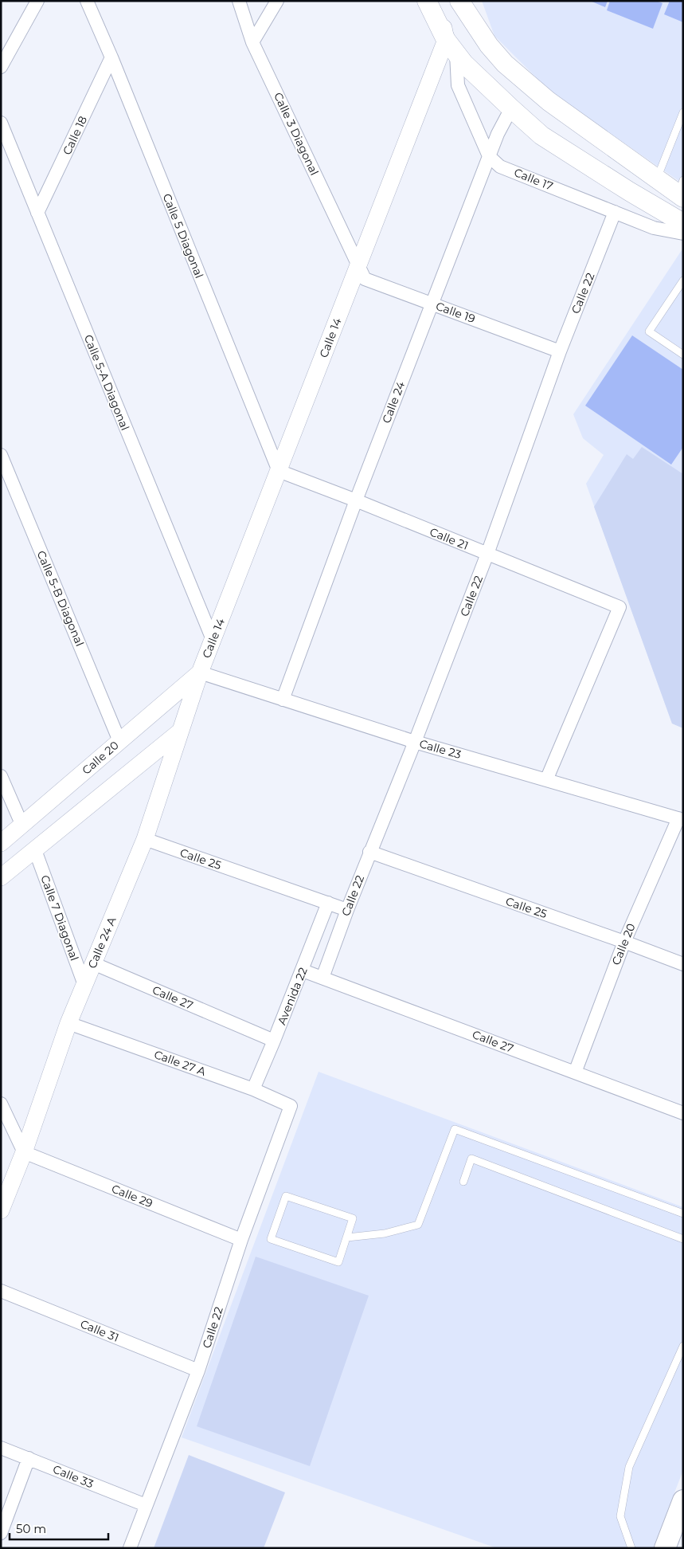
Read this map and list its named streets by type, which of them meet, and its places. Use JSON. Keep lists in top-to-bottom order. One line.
{"streets":{"street":["Calle 3 Diagonal","Calle 18","Calle 17","Calle 5 Diagonal","Calle 22","Calle 19","Calle 14","Calle 5-A Diagonal","Calle 24","Calle 21","Calle 5-B Diagonal","Calle 23","Calle 20","Calle 25","Calle 7 Diagonal","Calle 24 A","Avenida 22","Calle 27","Calle 27 A","Calle 29","Calle 31","Calle 33"]},"crossings":[["Calle 3 Diagonal","Calle 19"],["Calle 3 Diagonal","Calle 14"],["Calle 18","Calle 5 Diagonal"],["Calle 18","Calle 5-A Diagonal"],["Calle 17","Calle 22"],["Calle 17","Calle 14"],["Calle 17","Calle 24"],["Calle 5 Diagonal","Calle 14"],["Calle 5 Diagonal","Calle 21"],["Calle 22","Calle 19"],["Calle 22","Calle 21"],["Calle 22","Calle 23"],["Calle 22","Calle 25"],["Calle 22","Calle 27"],["Calle 22","Calle 27 A"],["Calle 22","Calle 29"],["Calle 22","Calle 31"],["Calle 22","Calle 33"],["Calle 19","Calle 14"],["Calle 19","Calle 24"],["Calle 14","Calle 5-A Diagonal"],["Calle 14","Calle 21"],["Calle 14","Calle 23"],["Calle 14","Calle 20"],["Calle 14","Calle 24 A"],["Calle 24","Calle 21"],["Calle 24","Calle 23"],["Calle 21","Calle 23"],["Calle 5-B Diagonal","Calle 20"],["Calle 23","Calle 20"],["Calle 23","Calle 24 A"],["Calle 20","Calle 25"],["Calle 20","Calle 24 A"],["Calle 20","Calle 27"],["Calle 25","Calle 24 A"],["Calle 25","Avenida 22"],["Calle 7 Diagonal","Calle 24 A"],["Calle 24 A","Calle 27"],["Calle 24 A","Calle 27 A"],["Calle 24 A","Calle 29"],["Avenida 22","Calle 27"],["Avenida 22","Calle 27 A"]],"scale_bar":"50 m"}
